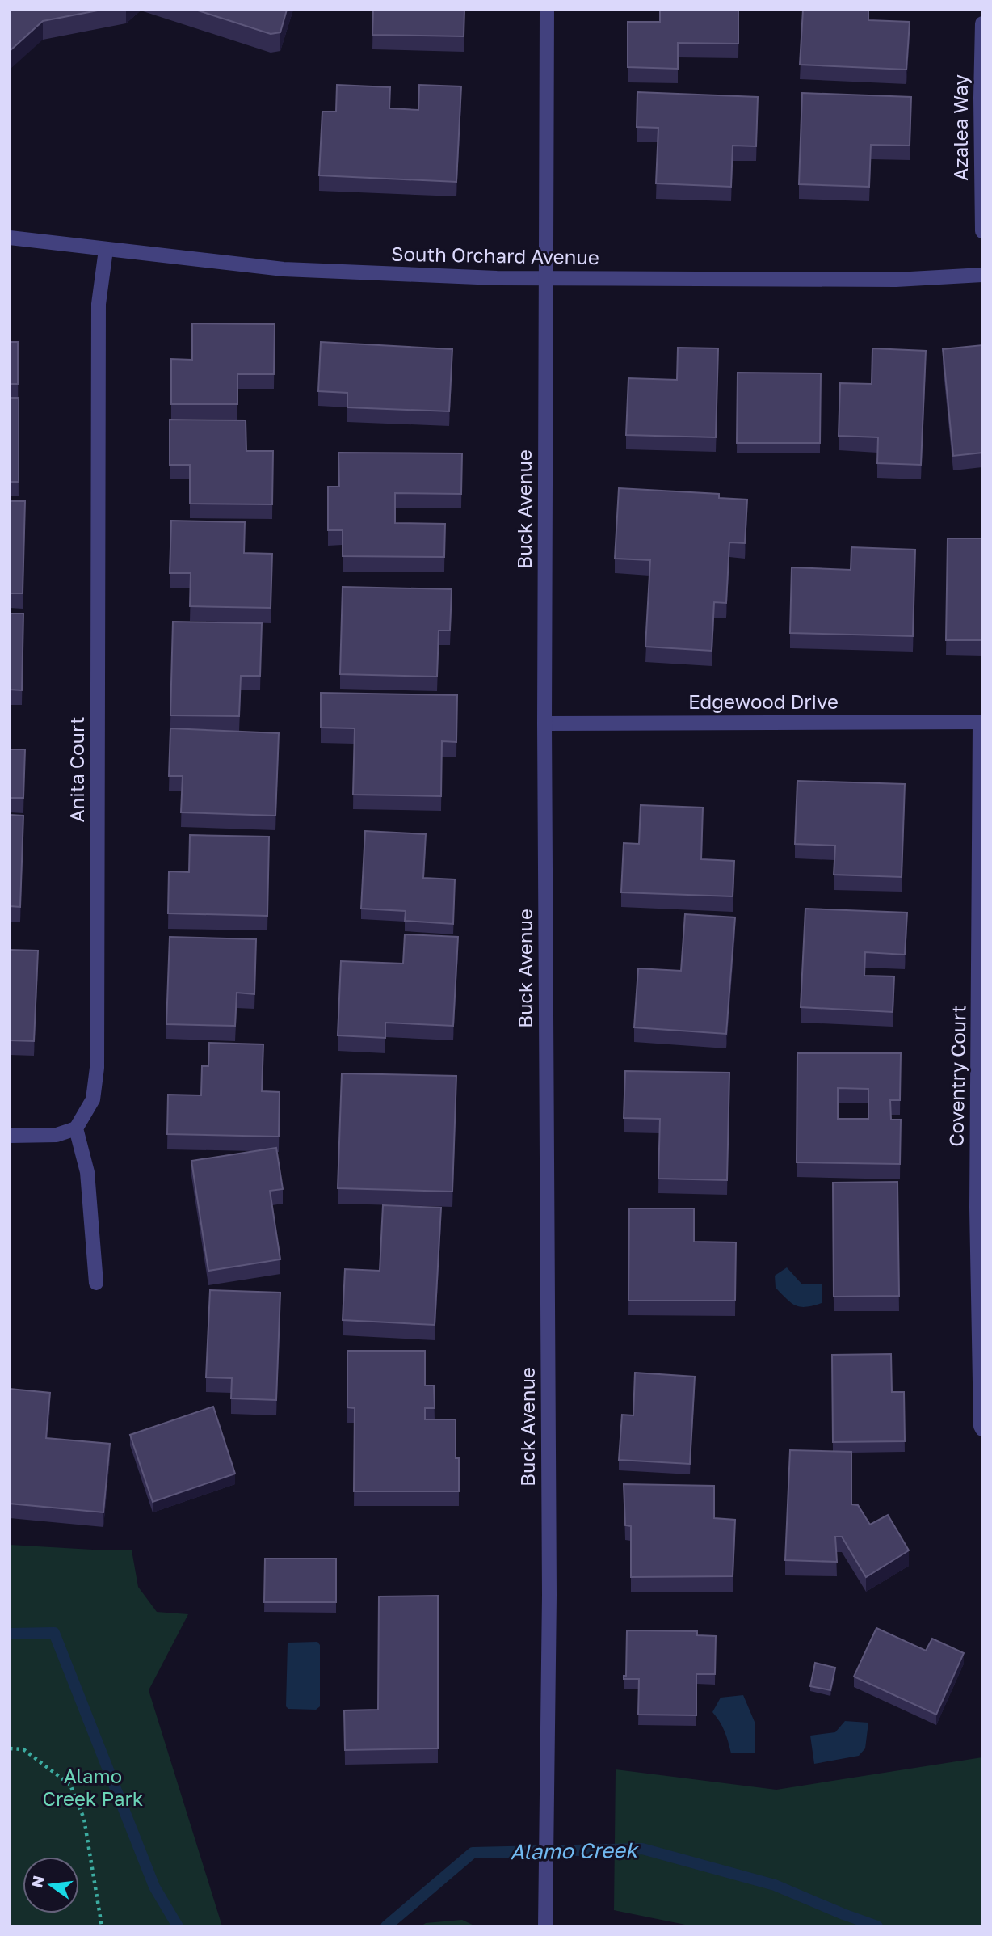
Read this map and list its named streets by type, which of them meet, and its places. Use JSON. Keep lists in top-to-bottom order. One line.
{"streets":{"street":["Azalea Way","South Orchard Avenue","Buck Avenue","Edgewood Drive","Anita Court","Coventry Court"]},"crossings":[["South Orchard Avenue","Buck Avenue"],["South Orchard Avenue","Anita Court"],["Buck Avenue","Edgewood Drive"],["Edgewood Drive","Coventry Court"]],"water":["Alamo Creek"],"parks":["Alamo Creek Park"],"north":"left"}
